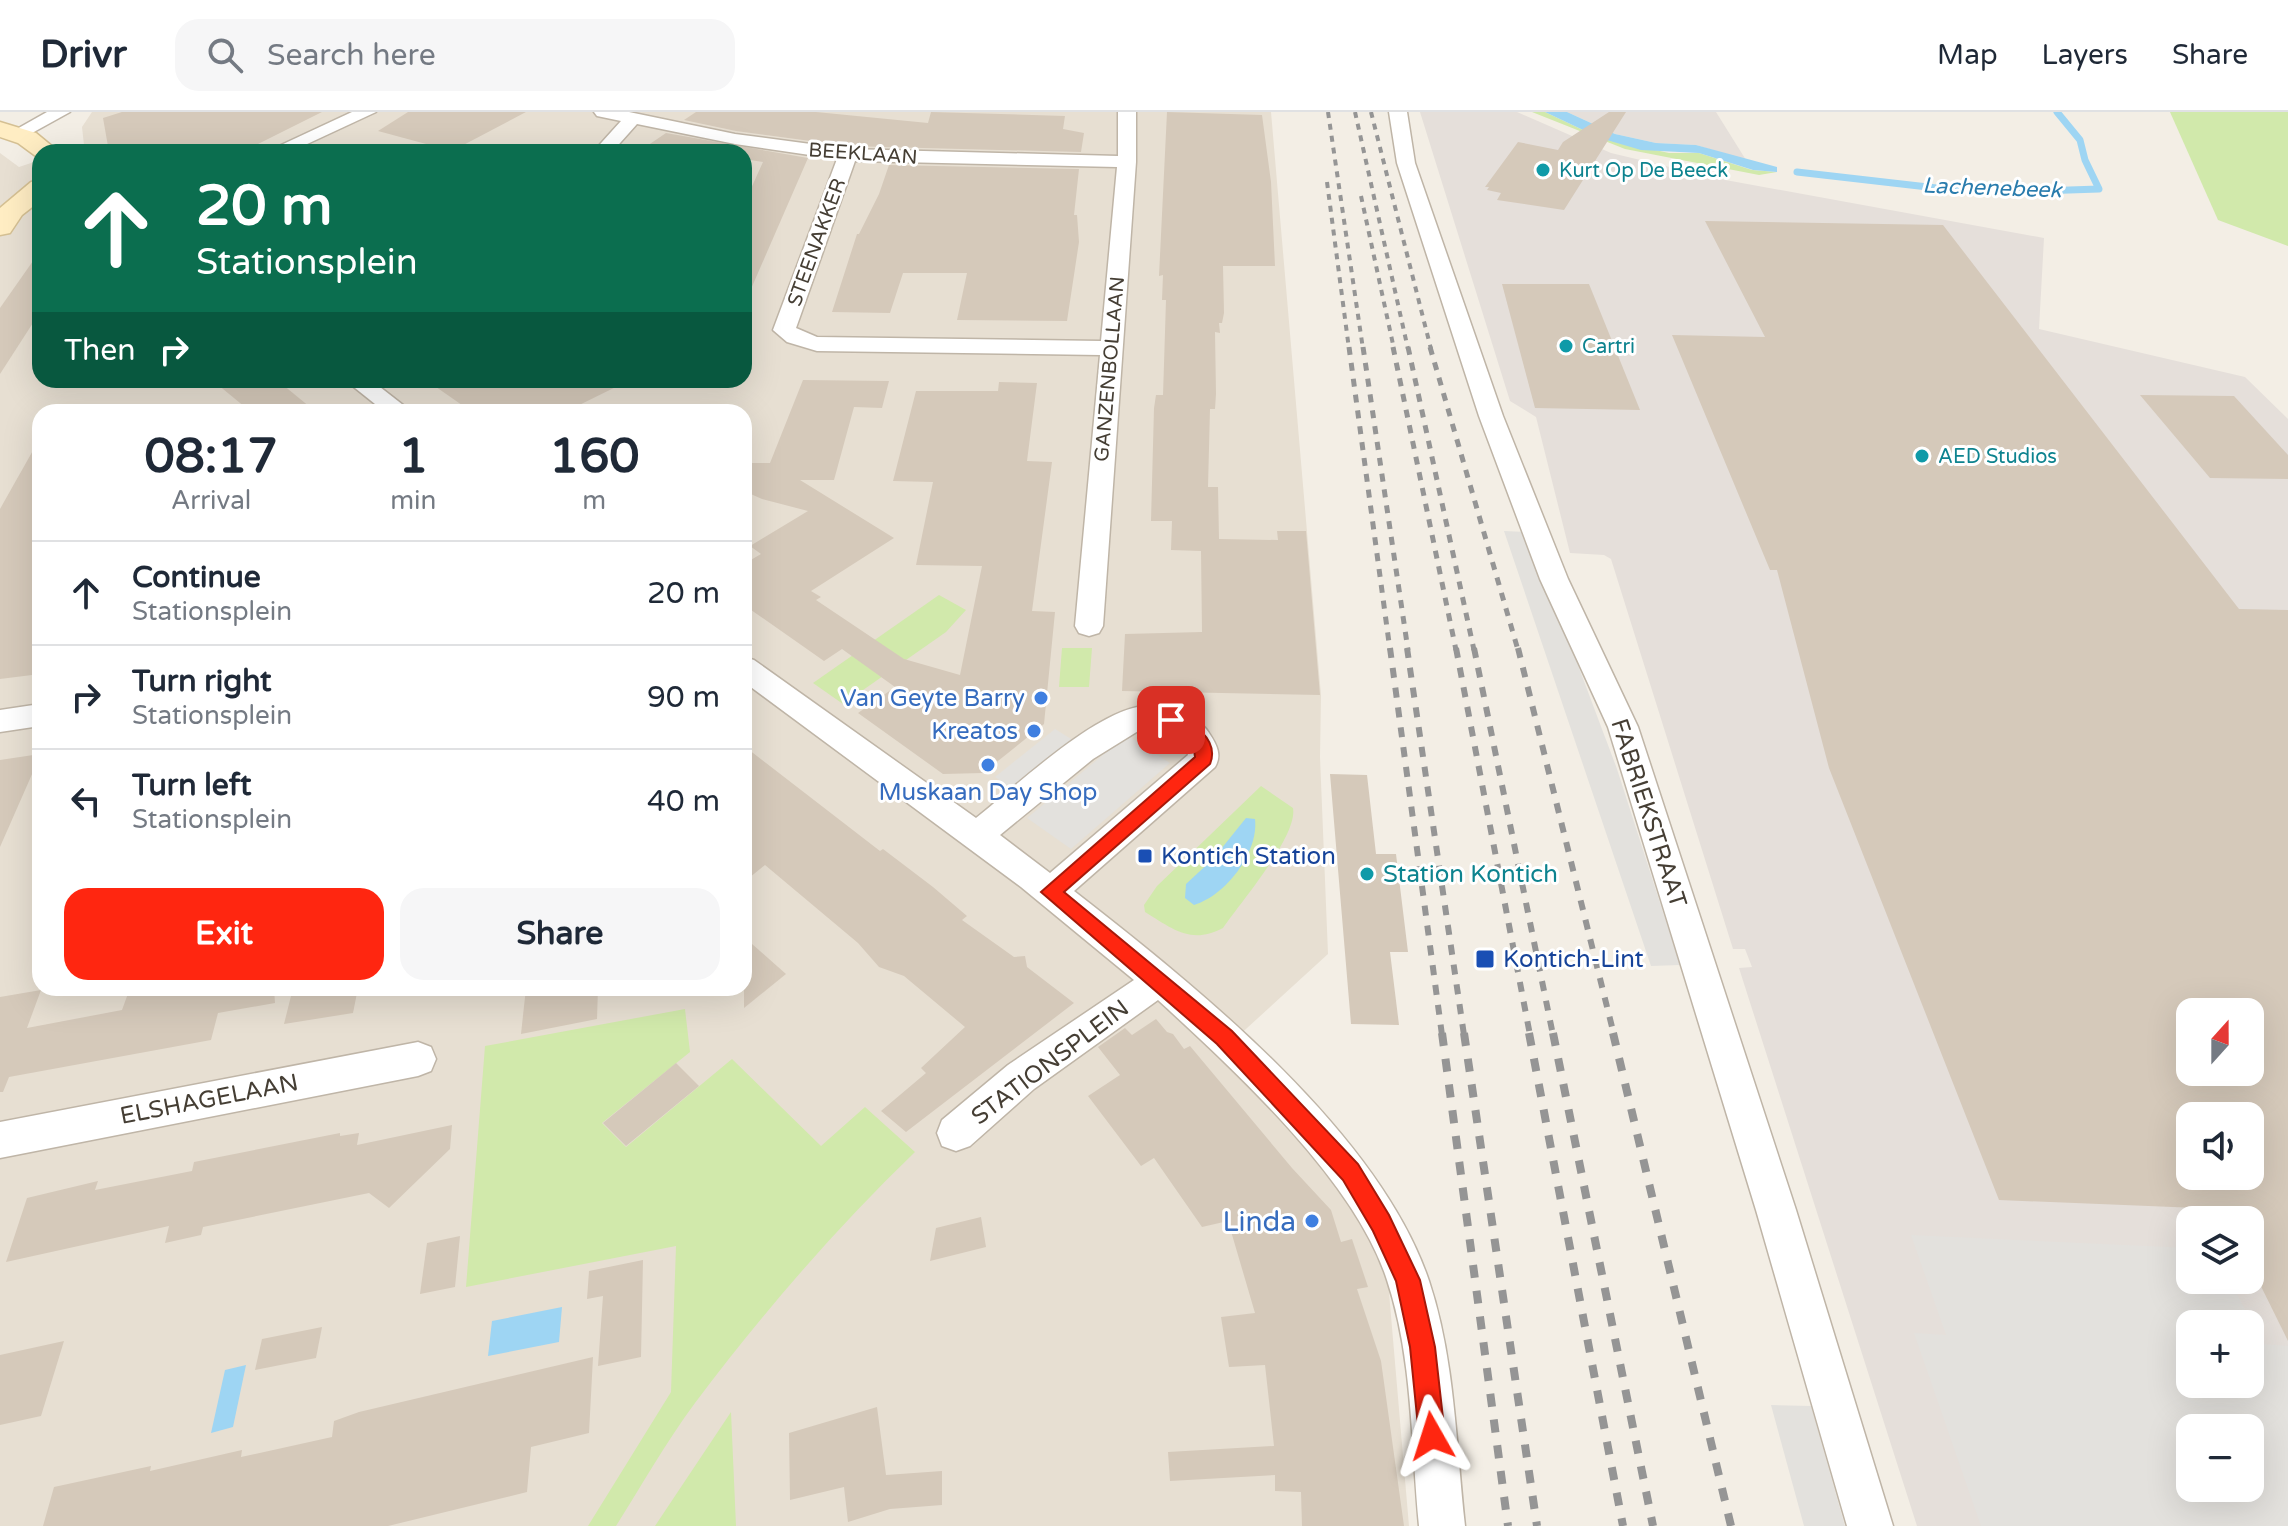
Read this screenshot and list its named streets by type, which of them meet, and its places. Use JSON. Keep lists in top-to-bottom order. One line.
{"streets":{"street":["BEEKLAAN","STEENAKKER","GANZENBOLLAAN","FABRIEKSTRAAT","STATIONSPLEIN","ELSHAGELAAN"]},"crossings":[["BEEKLAAN","STEENAKKER"],["BEEKLAAN","GANZENBOLLAAN"],["STEENAKKER","GANZENBOLLAAN"]],"water":["Lachenebeek"],"places":{"other":["Kurt Op De Beeck","Cartri","AED Studios","Van Geyte Barry","Kreatos","Muskaan Day Shop","Station Kontich","Linda"],"transit":["Kontich Station","Kontich-Lint"]},"north":"top","page":{"header":"Drivr","search":"Search here","nav":["Map","Layers","Share"],"turn":["20 m","Stationsplein"],"then":"Then","eta":["08:17","Arrival","1","min","160","m"],"list":[{"name":"Continue","note":"Stationsplein","value":"20 m"},{"name":"Turn right","note":"Stationsplein","value":"90 m"},{"name":"Turn left","note":"Stationsplein","value":"40 m"}],"buttons":["Exit","Share"],"map_buttons":["+","−"]}}
